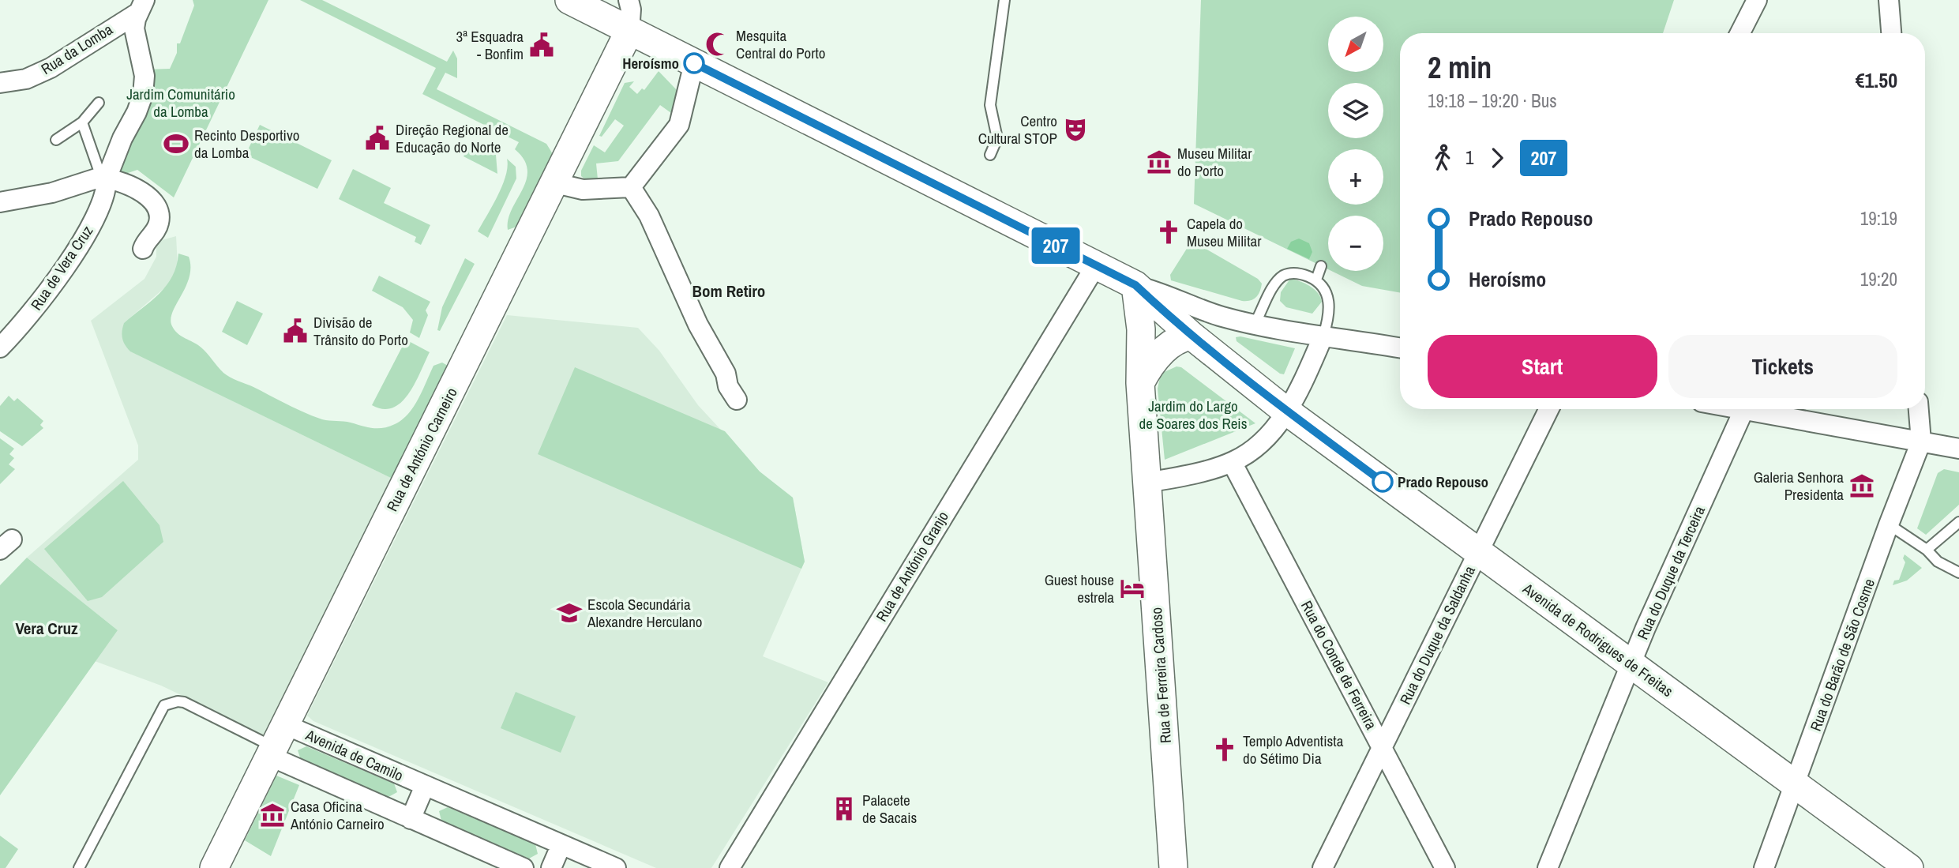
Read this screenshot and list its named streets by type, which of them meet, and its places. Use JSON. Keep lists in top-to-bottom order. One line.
{"streets":{"main road":["Rua de António Carneiro","Avenida de Rodrigues de Freitas","Rua de Ferreira Cardoso"],"street":["Rua da Lomba","Rua de Vera Cruz","Rua de António Granjo","Rua do Duque da Terceira","Rua do Duque da Saldanha","Rua do Barão de São Cosme","Rua do Conde de Ferreira","Avenida de Camilo"]},"crossings":[["Rua da Lomba","Rua de Vera Cruz"],["Rua de António Carneiro","Avenida de Rodrigues de Freitas"],["Rua de António Carneiro","Avenida de Camilo"],["Rua de António Granjo","Avenida de Rodrigues de Freitas"],["Rua do Duque da Terceira","Avenida de Rodrigues de Freitas"],["Rua do Duque da Saldanha","Avenida de Rodrigues de Freitas"],["Rua do Duque da Saldanha","Rua do Conde de Ferreira"],["Avenida de Rodrigues de Freitas","Rua do Barão de São Cosme"],["Avenida de Rodrigues de Freitas","Rua de Ferreira Cardoso"]],"districts":["Bom Retiro","Vera Cruz"],"parks":["Jardim Comunitário da Lomba","Jardim do Largo de Soares dos Reis"],"places":{"mosque":["Mesquita Central do Porto"],"public building":["3ª Esquadra - Bonfim","Direção Regional de Educação do Norte","Divisão de Trânsito do Porto"],"other":["Heroísmo","Prado Repouso"],"theatre":["Centro Cultural STOP"],"sports":["Recinto Desportivo da Lomba"],"museum":["Museu Militar do Porto","Galeria Senhora Presidenta","Casa Oficina António Carneiro"],"church":["Capela do Museu Militar","Templo Adventista do Sétimo Dia"],"hotel":["Guest house estrela"],"school or university":["Escola Secundária Alexandre Herculano"],"building":["Palacete de Sacais"]},"lines":["bus line 207"],"north":"bottom left","page":{"on_map":"207","map_buttons":["+","−"],"heading":["2 min","19:18 – 19:20 · Bus","€1.50"],"legs":["1","207"],"list":[{"name":"Prado Repouso","value":"19:19"},{"name":"Heroísmo","value":"19:20"}],"buttons":["Start","Tickets"]}}
